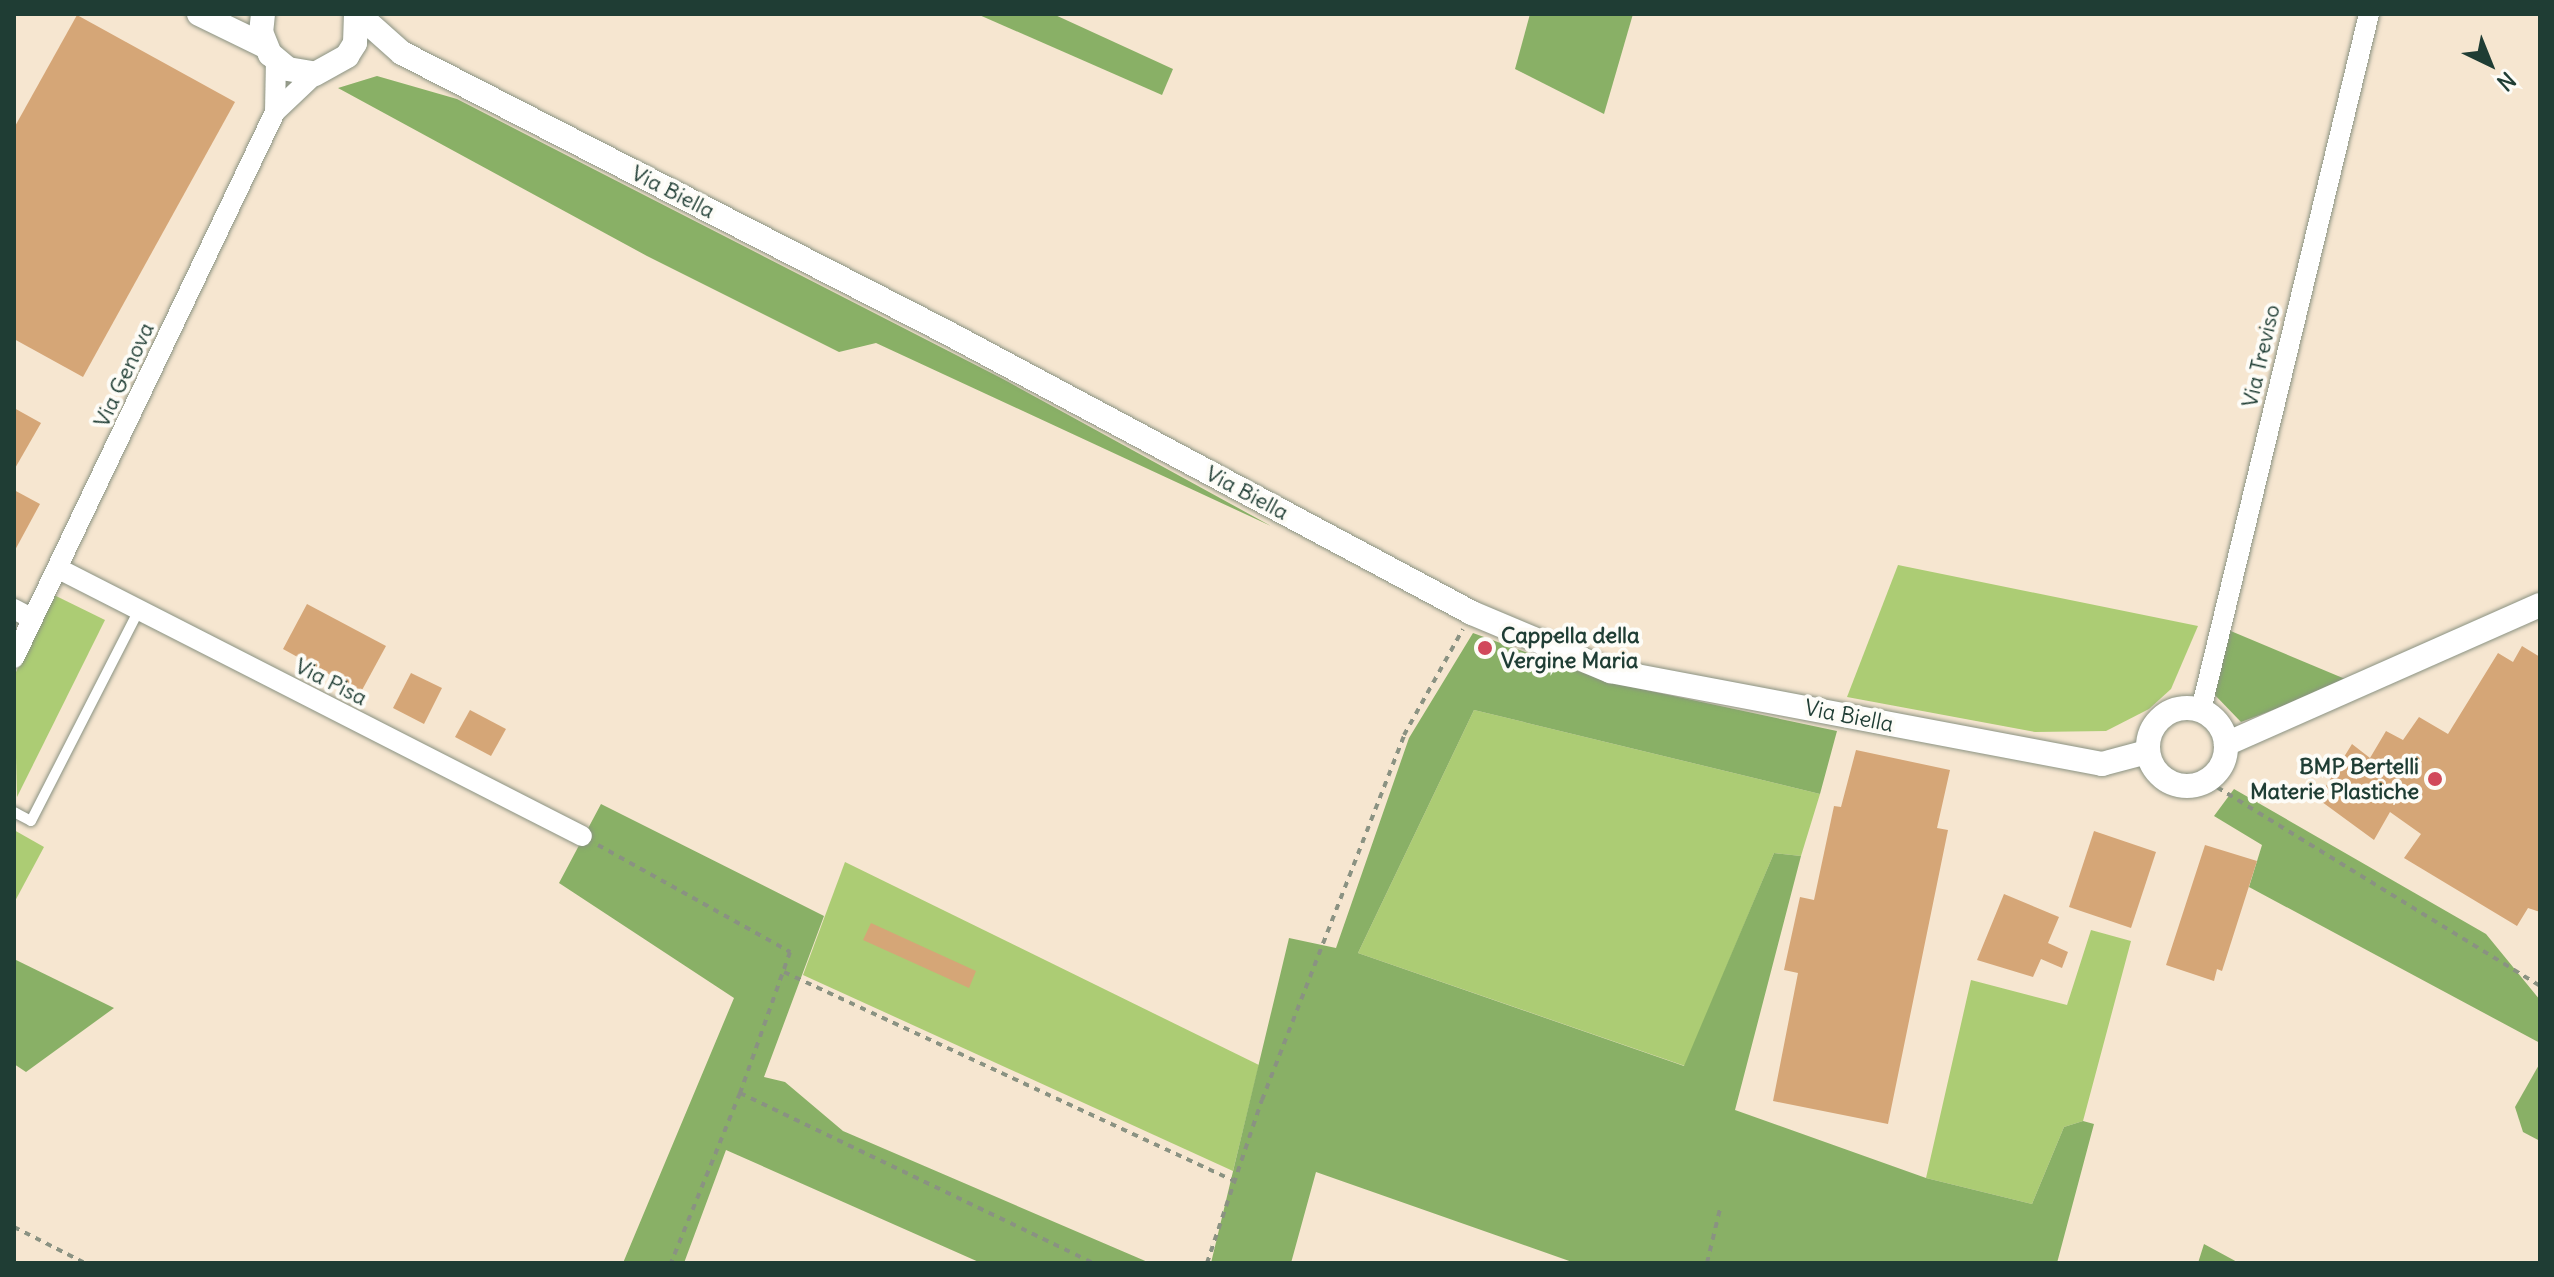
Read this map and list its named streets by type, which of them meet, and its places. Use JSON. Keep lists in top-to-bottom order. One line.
{"streets":{"street":["Via Biella","Via Treviso","Via Genova","Via Pisa"]},"crossings":[["Via Biella","Via Treviso"],["Via Genova","Via Pisa"]],"places":["Cappella della Vergine Maria","BMP Bertelli Materie Plastiche"],"north":"bottom right"}
